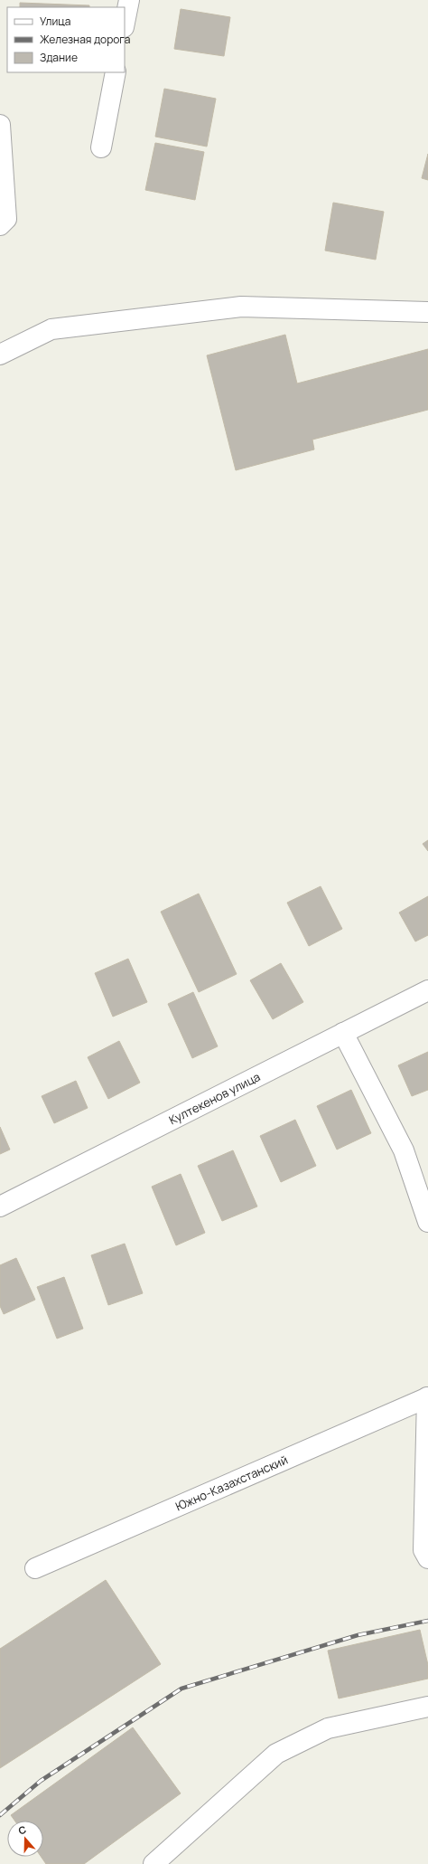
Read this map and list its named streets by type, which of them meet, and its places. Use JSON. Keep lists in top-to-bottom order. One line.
{"streets":{"street":["Култекенов улица","Южно-Казахстанский"]},"legend":["Улица","Железная дорога","Здание"],"north":"top"}
